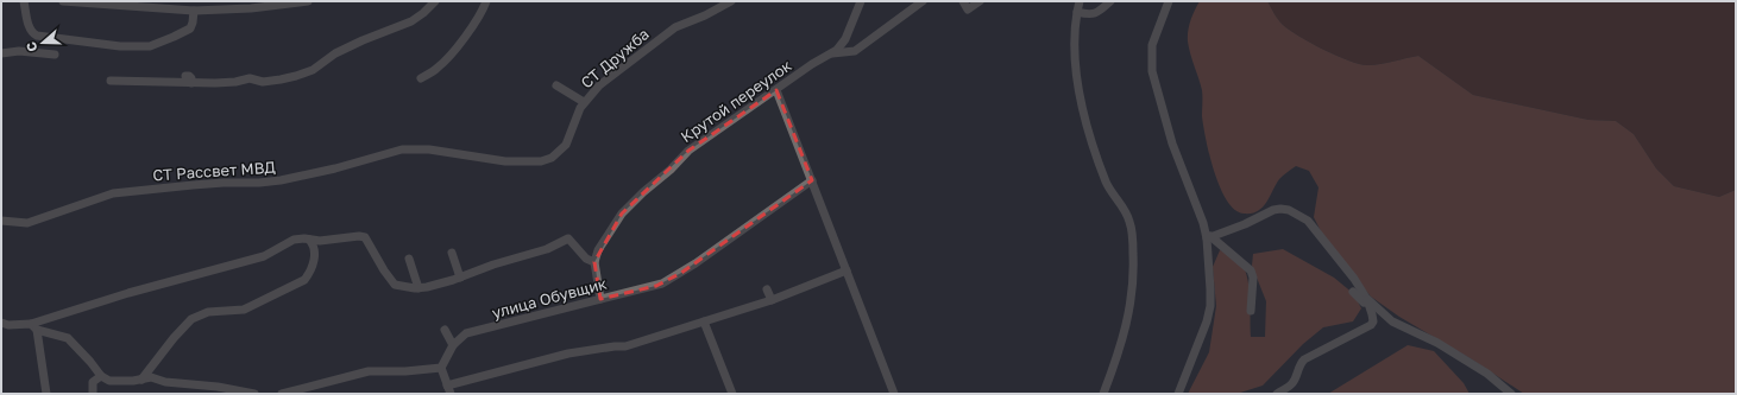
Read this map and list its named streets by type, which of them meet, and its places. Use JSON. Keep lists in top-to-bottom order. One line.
{"streets":{"street":["СТ Дружба","Крутой переулок","СТ Рассвет МВД","улица Обувщик"]},"crossings":[["СТ Дружба","СТ Рассвет МВД"]],"north":"left"}
